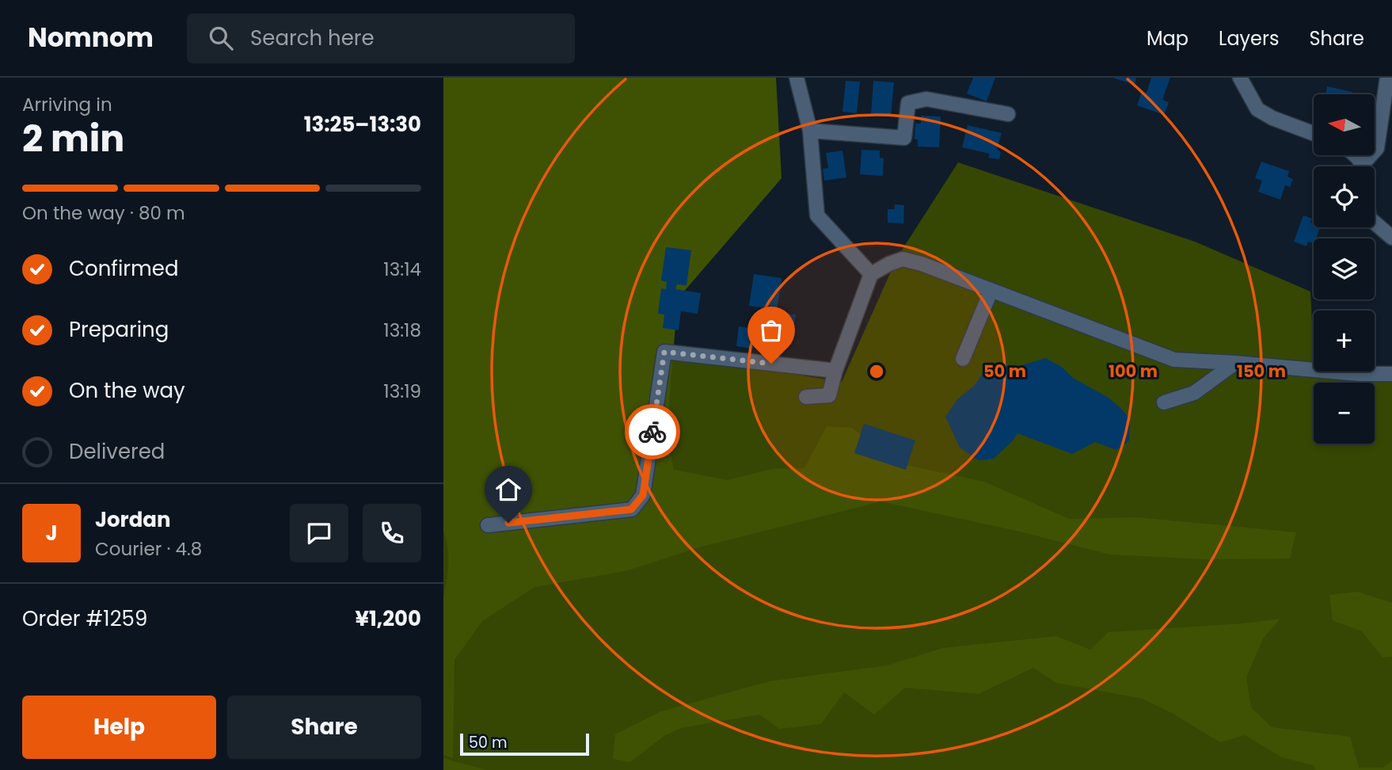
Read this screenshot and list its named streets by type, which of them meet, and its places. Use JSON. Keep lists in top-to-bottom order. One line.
{"scale_bar":"50 m","north":"left","page":{"header":"Nomnom","search":"Search here","nav":["Map","Layers","Share"],"heading":["2 min","Arriving in","13:25–13:30"],"panel":["Jordan","Courier · 4.8","Order #1259","¥1,200"],"map_buttons":["+","−"],"bar":"On the way · 80 m","list":[["Confirmed","13:14"],["Preparing","13:18"],["On the way","13:19"],"Delivered"],"round":"J","buttons":["Help","Share"],"scale":"50 m"},"rings":["50 m","100 m","150 m"]}
